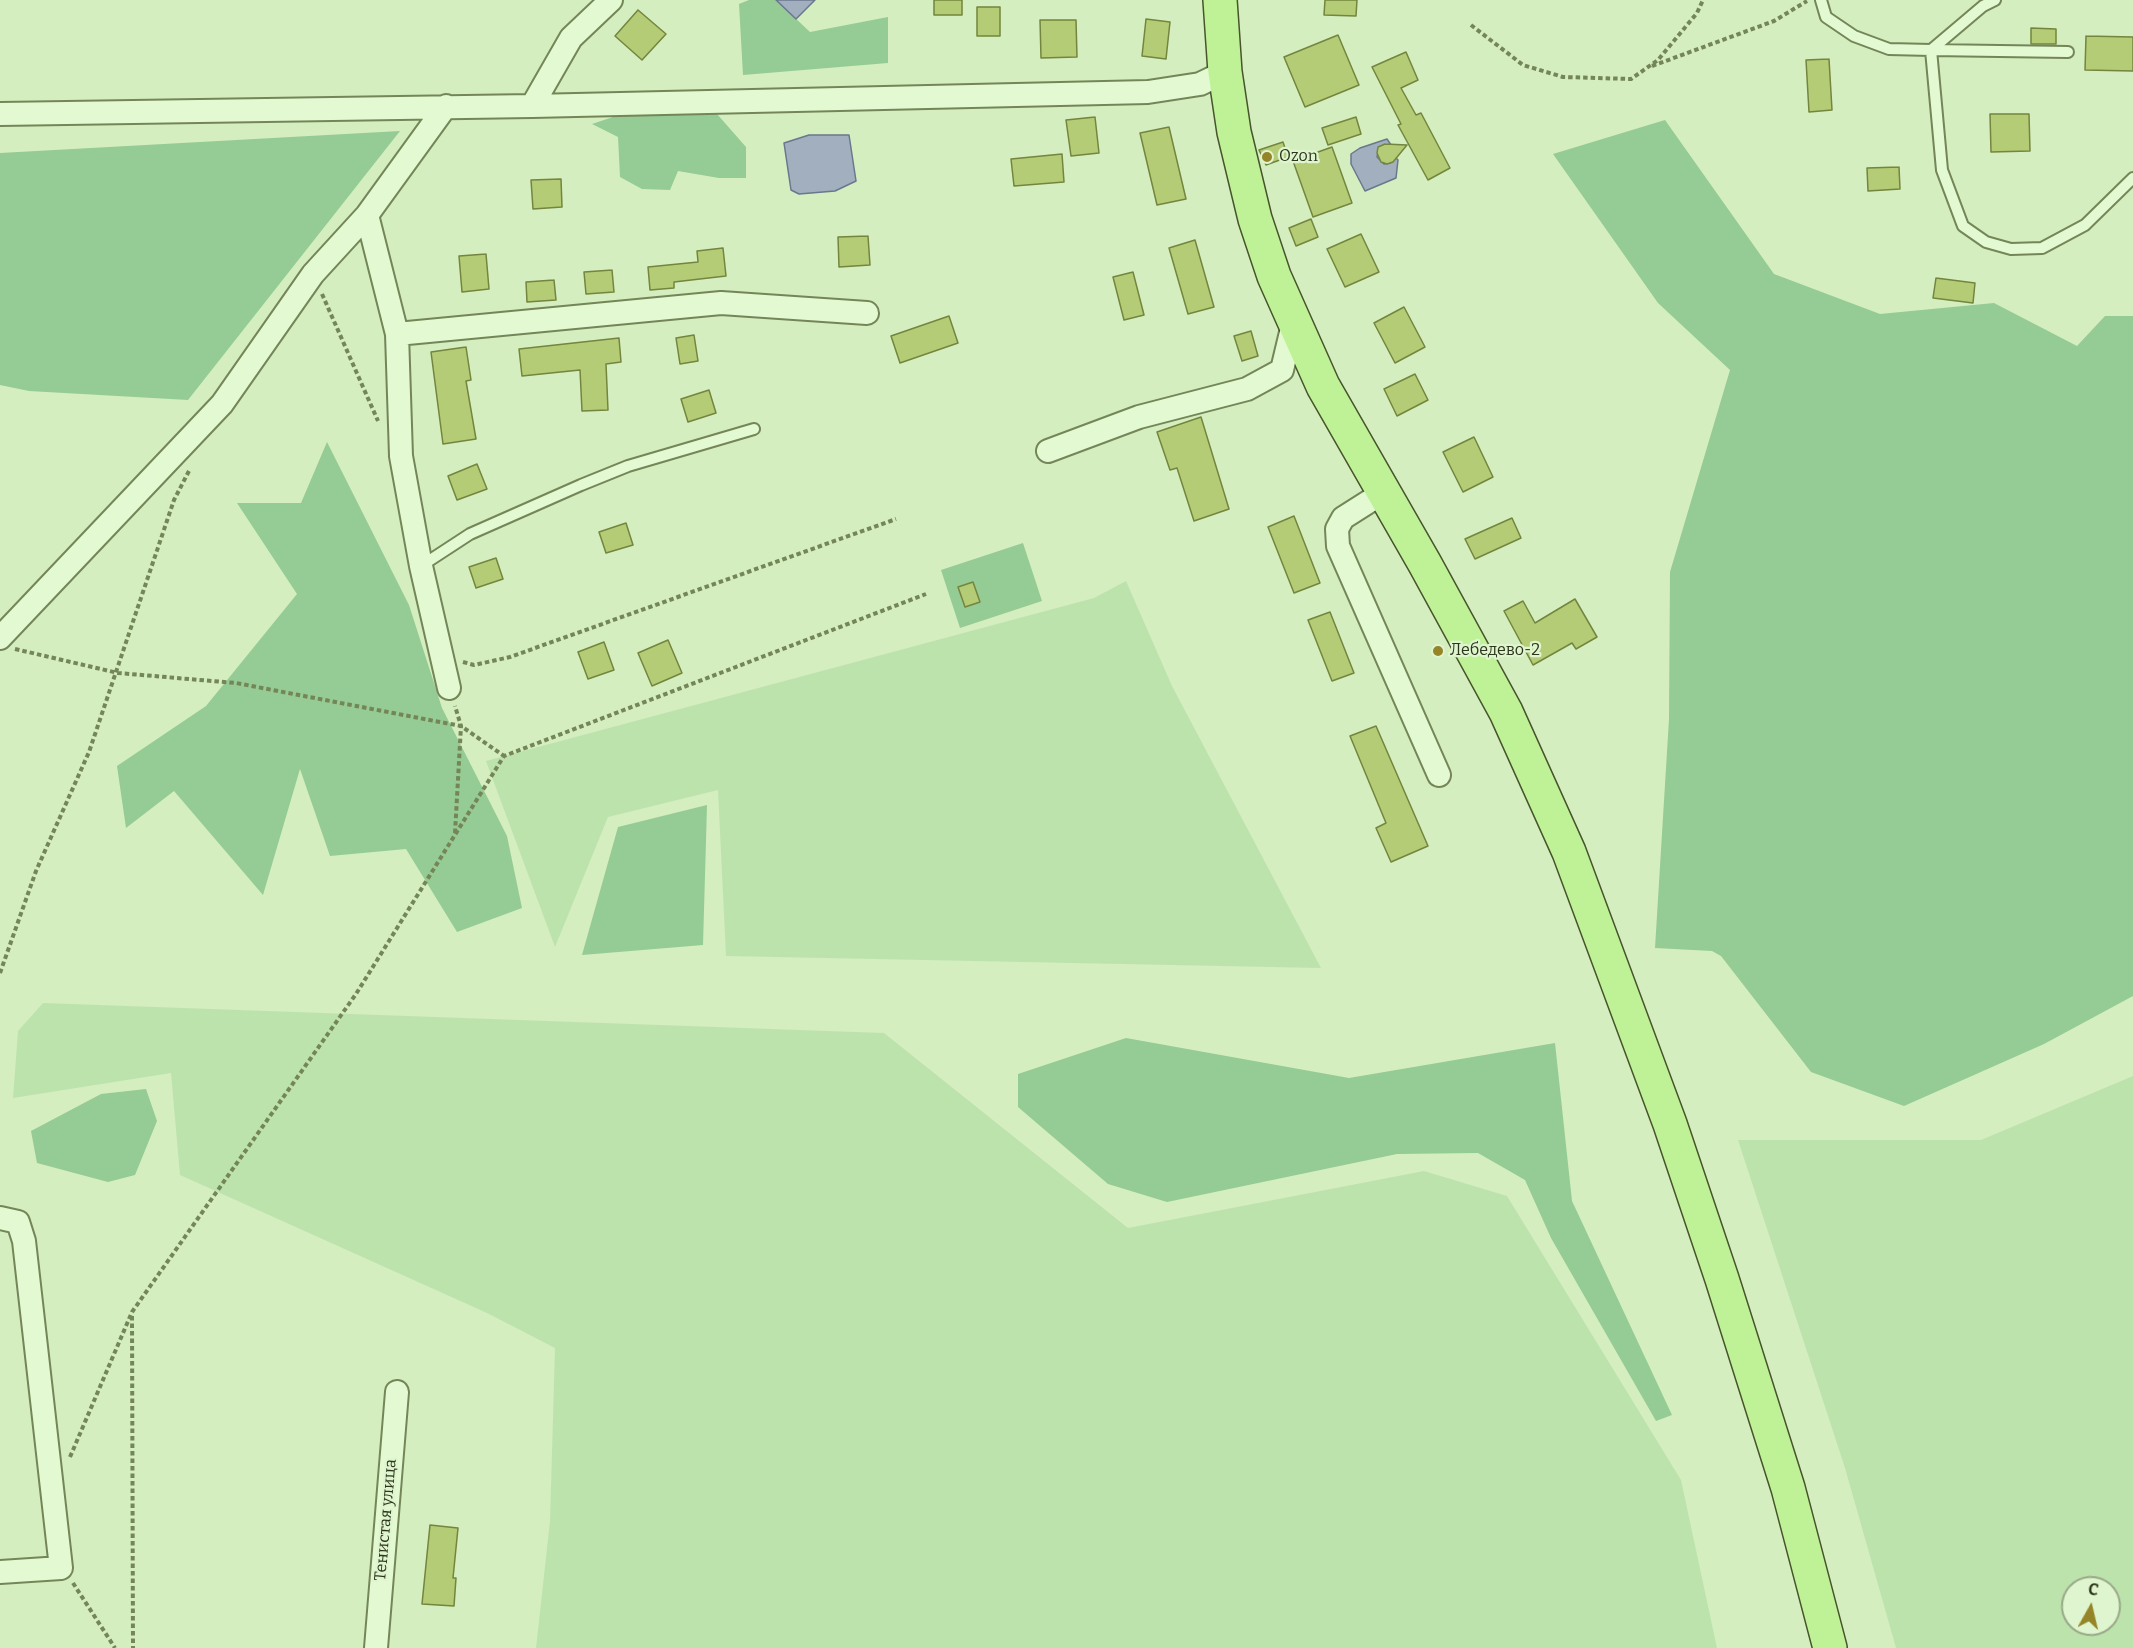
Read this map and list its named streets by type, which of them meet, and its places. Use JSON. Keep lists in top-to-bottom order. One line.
{"streets":{"street":["Тенистая улица"]},"places":["Ozon","Лебедево-2"],"north":"top"}
